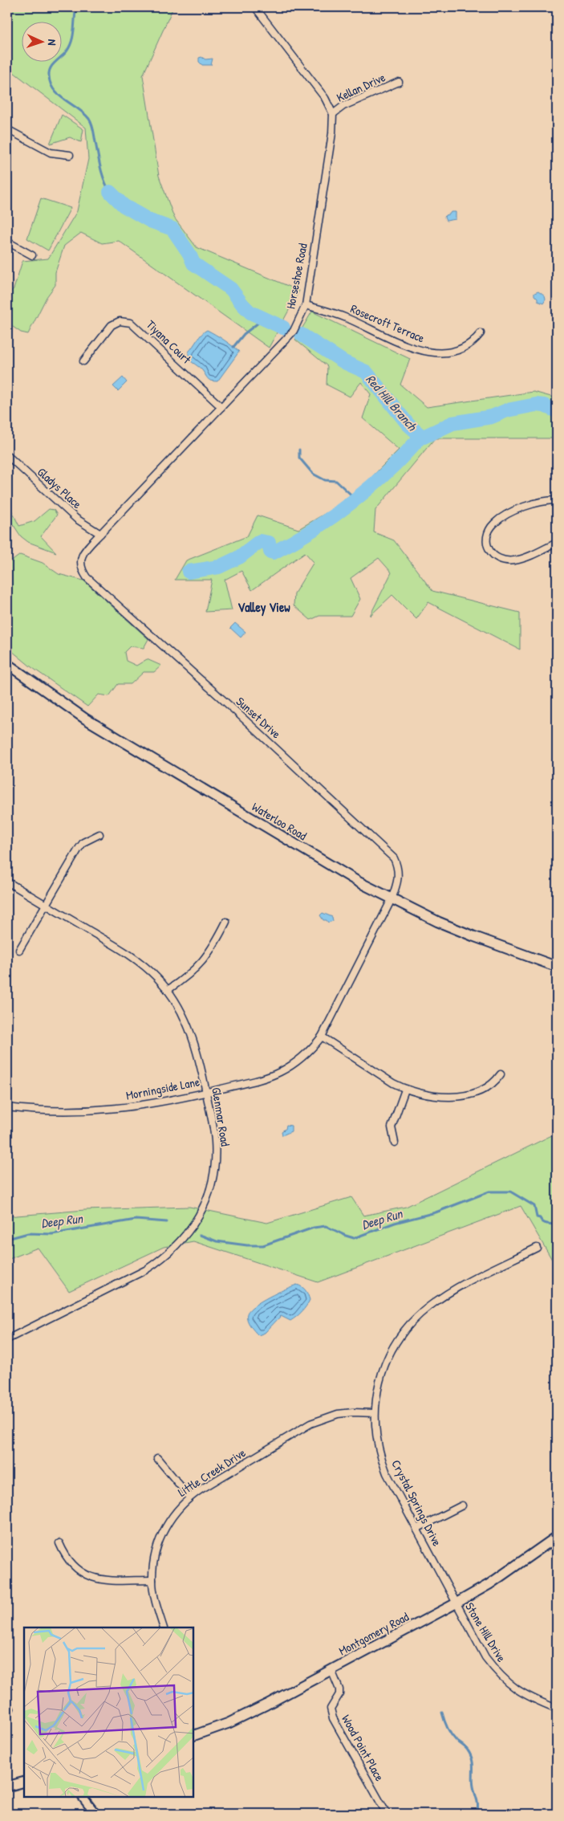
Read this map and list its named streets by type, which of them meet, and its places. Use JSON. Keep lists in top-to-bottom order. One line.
{"streets":{"main road":["Waterloo Road","Montgomery Road"],"street":["Kellan Drive","Horseshoe Road","Rosecroft Terrace","Tiyana Court","Gladys Place","Sunset Drive","Morningside Lane","Glenmar Road","Little Creek Drive","Crystal Springs Drive","Stone Hill Drive","Wood Point Place"]},"crossings":[["Kellan Drive","Horseshoe Road"],["Horseshoe Road","Rosecroft Terrace"],["Horseshoe Road","Tiyana Court"],["Horseshoe Road","Gladys Place"],["Horseshoe Road","Sunset Drive"],["Sunset Drive","Waterloo Road"],["Sunset Drive","Morningside Lane"],["Waterloo Road","Morningside Lane"],["Morningside Lane","Glenmar Road"],["Little Creek Drive","Crystal Springs Drive"],["Crystal Springs Drive","Stone Hill Drive"],["Crystal Springs Drive","Montgomery Road"],["Stone Hill Drive","Montgomery Road"],["Montgomery Road","Wood Point Place"]],"districts":["Valley View"],"water":["Red Hill Branch","Deep Run"],"north":"right"}
